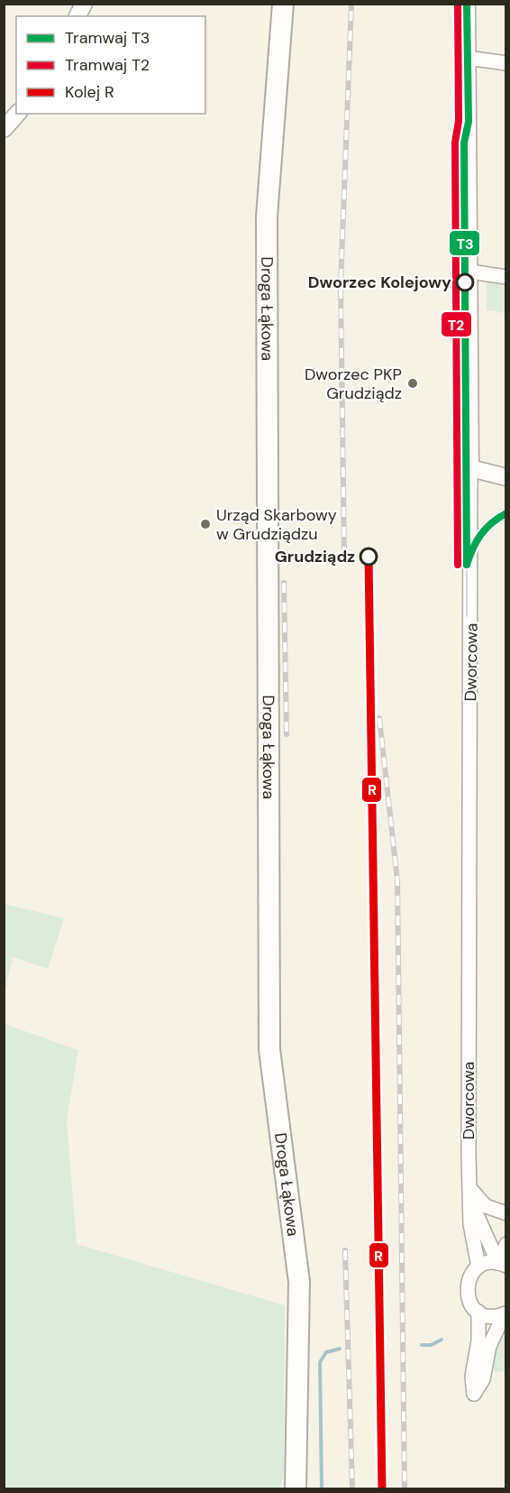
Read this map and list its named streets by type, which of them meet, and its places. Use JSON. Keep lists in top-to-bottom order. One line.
{"streets":{"main road":["Droga Łąkowa"],"street":["Dworcowa"]},"places":["Dworzec Kolejowy","Dworzec PKP Grudziądz","Urząd Skarbowy w Grudziądzu","Grudziądz"],"lines":["tram line T3","tram line T2","rail line R"],"legend":["Tramwaj T3","Tramwaj T2","Kolej R"]}
